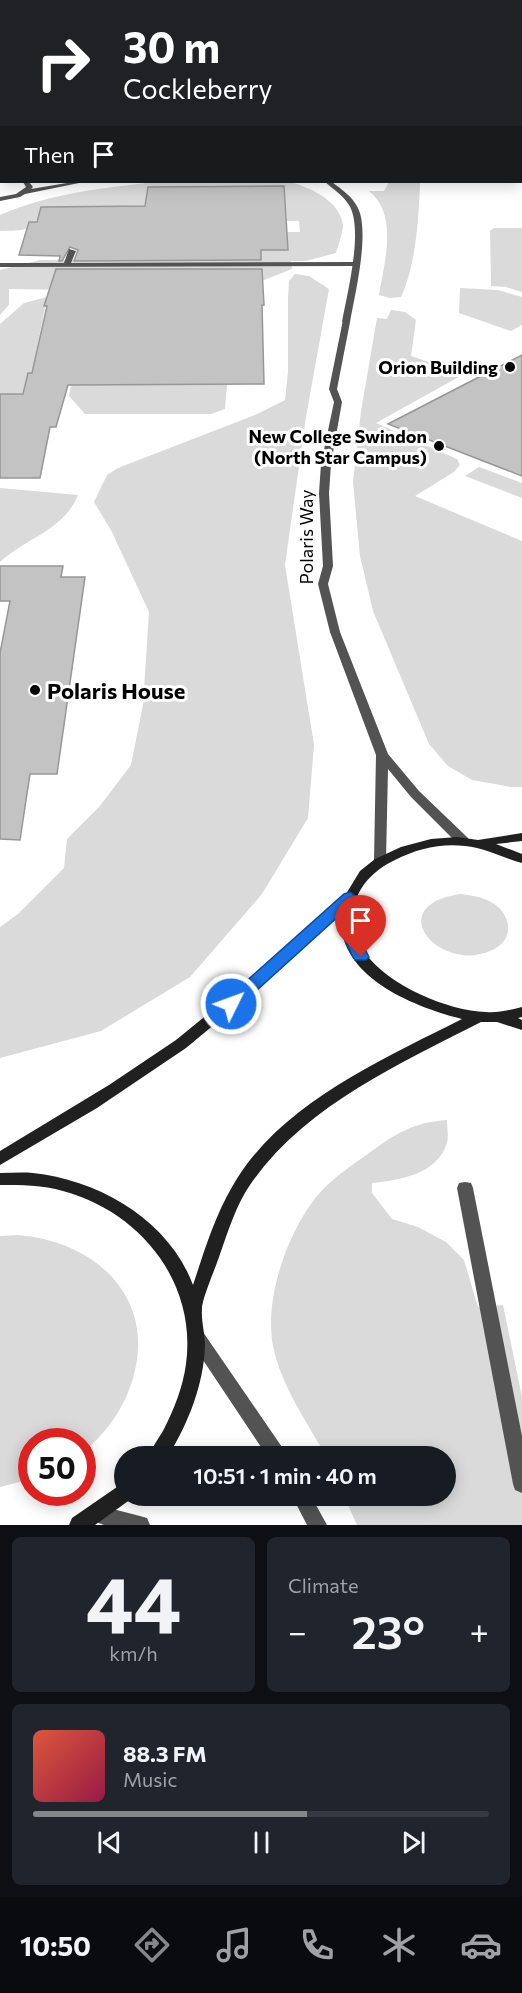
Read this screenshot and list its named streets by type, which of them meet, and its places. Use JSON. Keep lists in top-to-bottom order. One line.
{"streets":{"street":["Polaris Way"]},"places":["Orion Building","New College Swindon (North Star Campus)","Polaris House"],"page":{"turn":["30 m","Cockleberry"],"then":"Then","limit":"50","trip":"10:51 · 1 min · 40 m","tile":[["44","km/h"],"Climate"],"heat":["−","23°","+"],"song":["88.3 FM","Music"],"tabs":"10:50"}}
